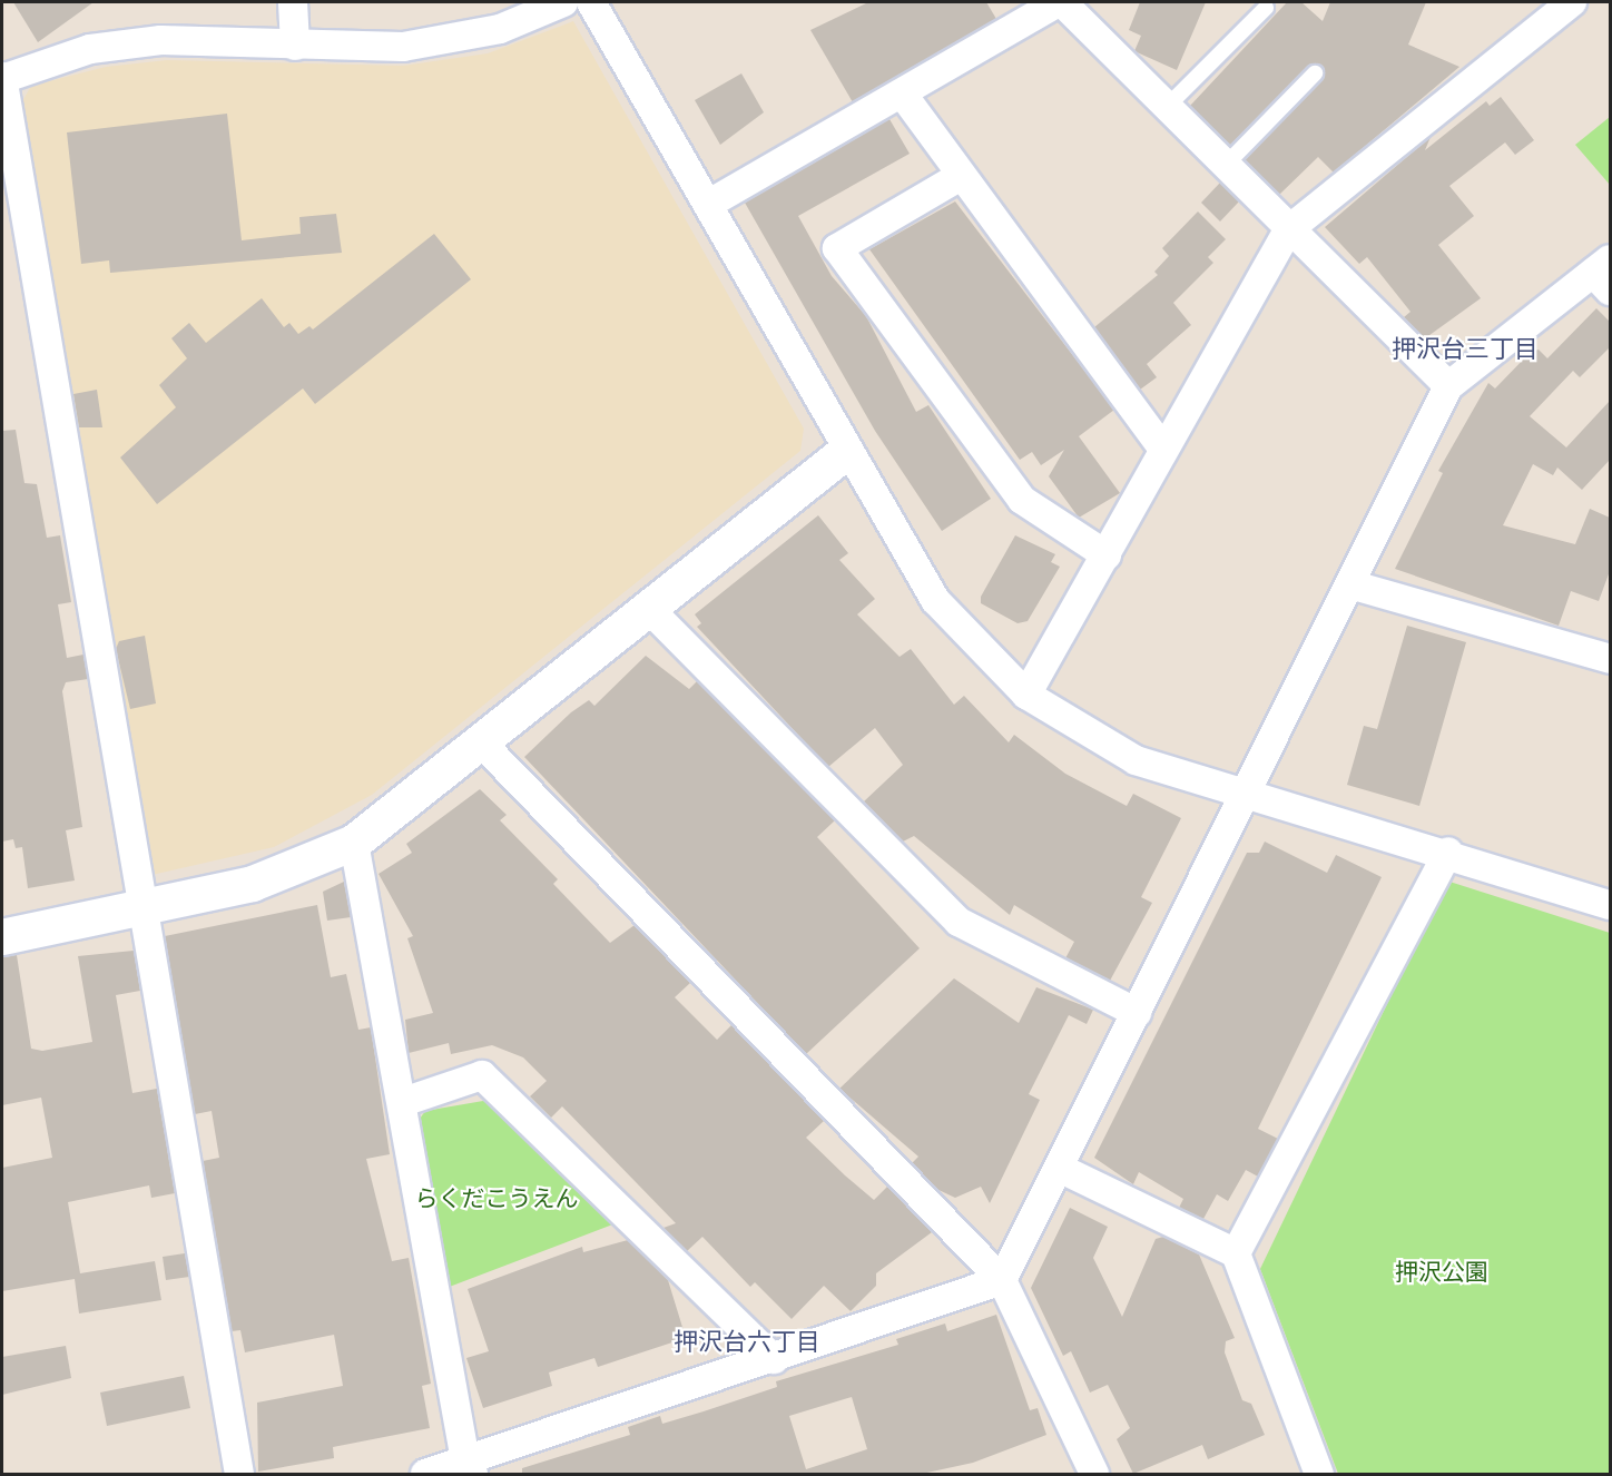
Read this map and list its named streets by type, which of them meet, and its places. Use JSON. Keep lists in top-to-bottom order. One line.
{"districts":["押沢台三丁目","押沢台六丁目"],"parks":["らくだこうえん","押沢公園"]}
